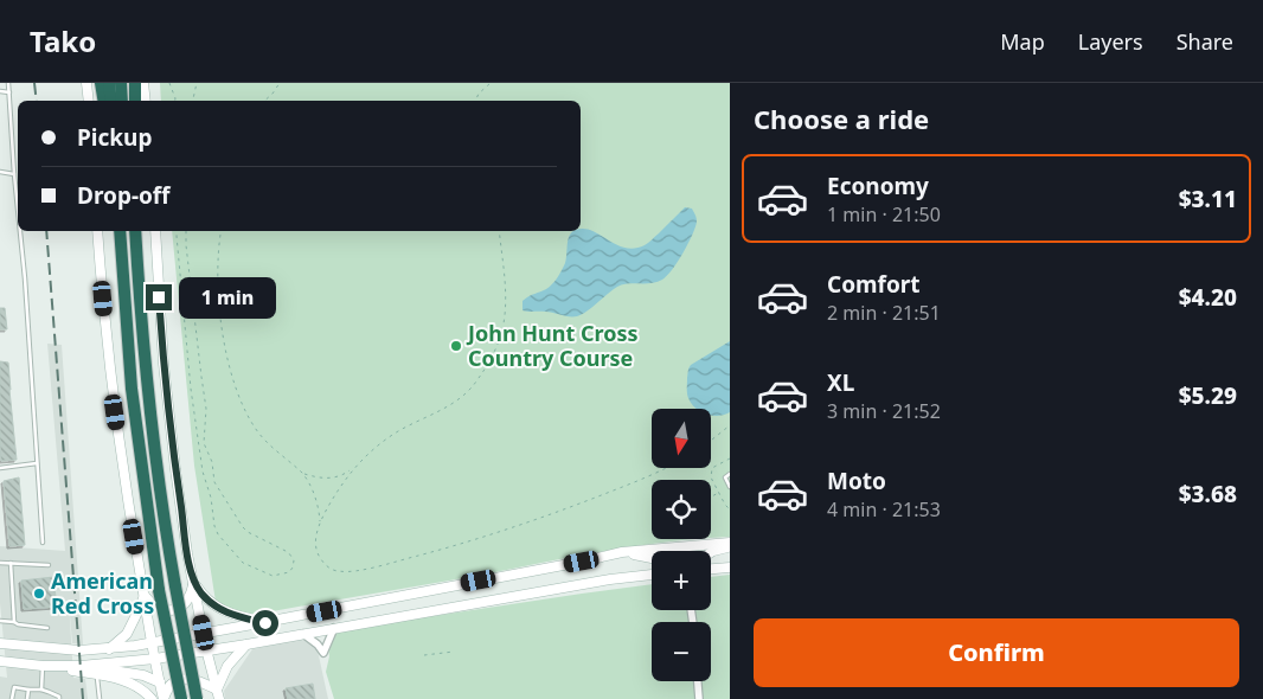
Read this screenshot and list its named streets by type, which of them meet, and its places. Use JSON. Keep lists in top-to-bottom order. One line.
{"places":["John Hunt Cross Country Course","American Red Cross"],"north":"bottom","page":{"header":"Tako","nav":["Map","Layers","Share"],"heading":"Choose a ride","banner":["Pickup","Drop-off"],"list":[{"name":"Economy","note":"1 min · 21:50","value":"$3.11"},{"name":"Comfort","note":"2 min · 21:51","value":"$4.20"},{"name":"XL","note":"3 min · 21:52","value":"$5.29"},{"name":"Moto","note":"4 min · 21:53","value":"$3.68"}],"bubble":"1 min","map_buttons":["+","−"],"buttons":"Confirm"}}
